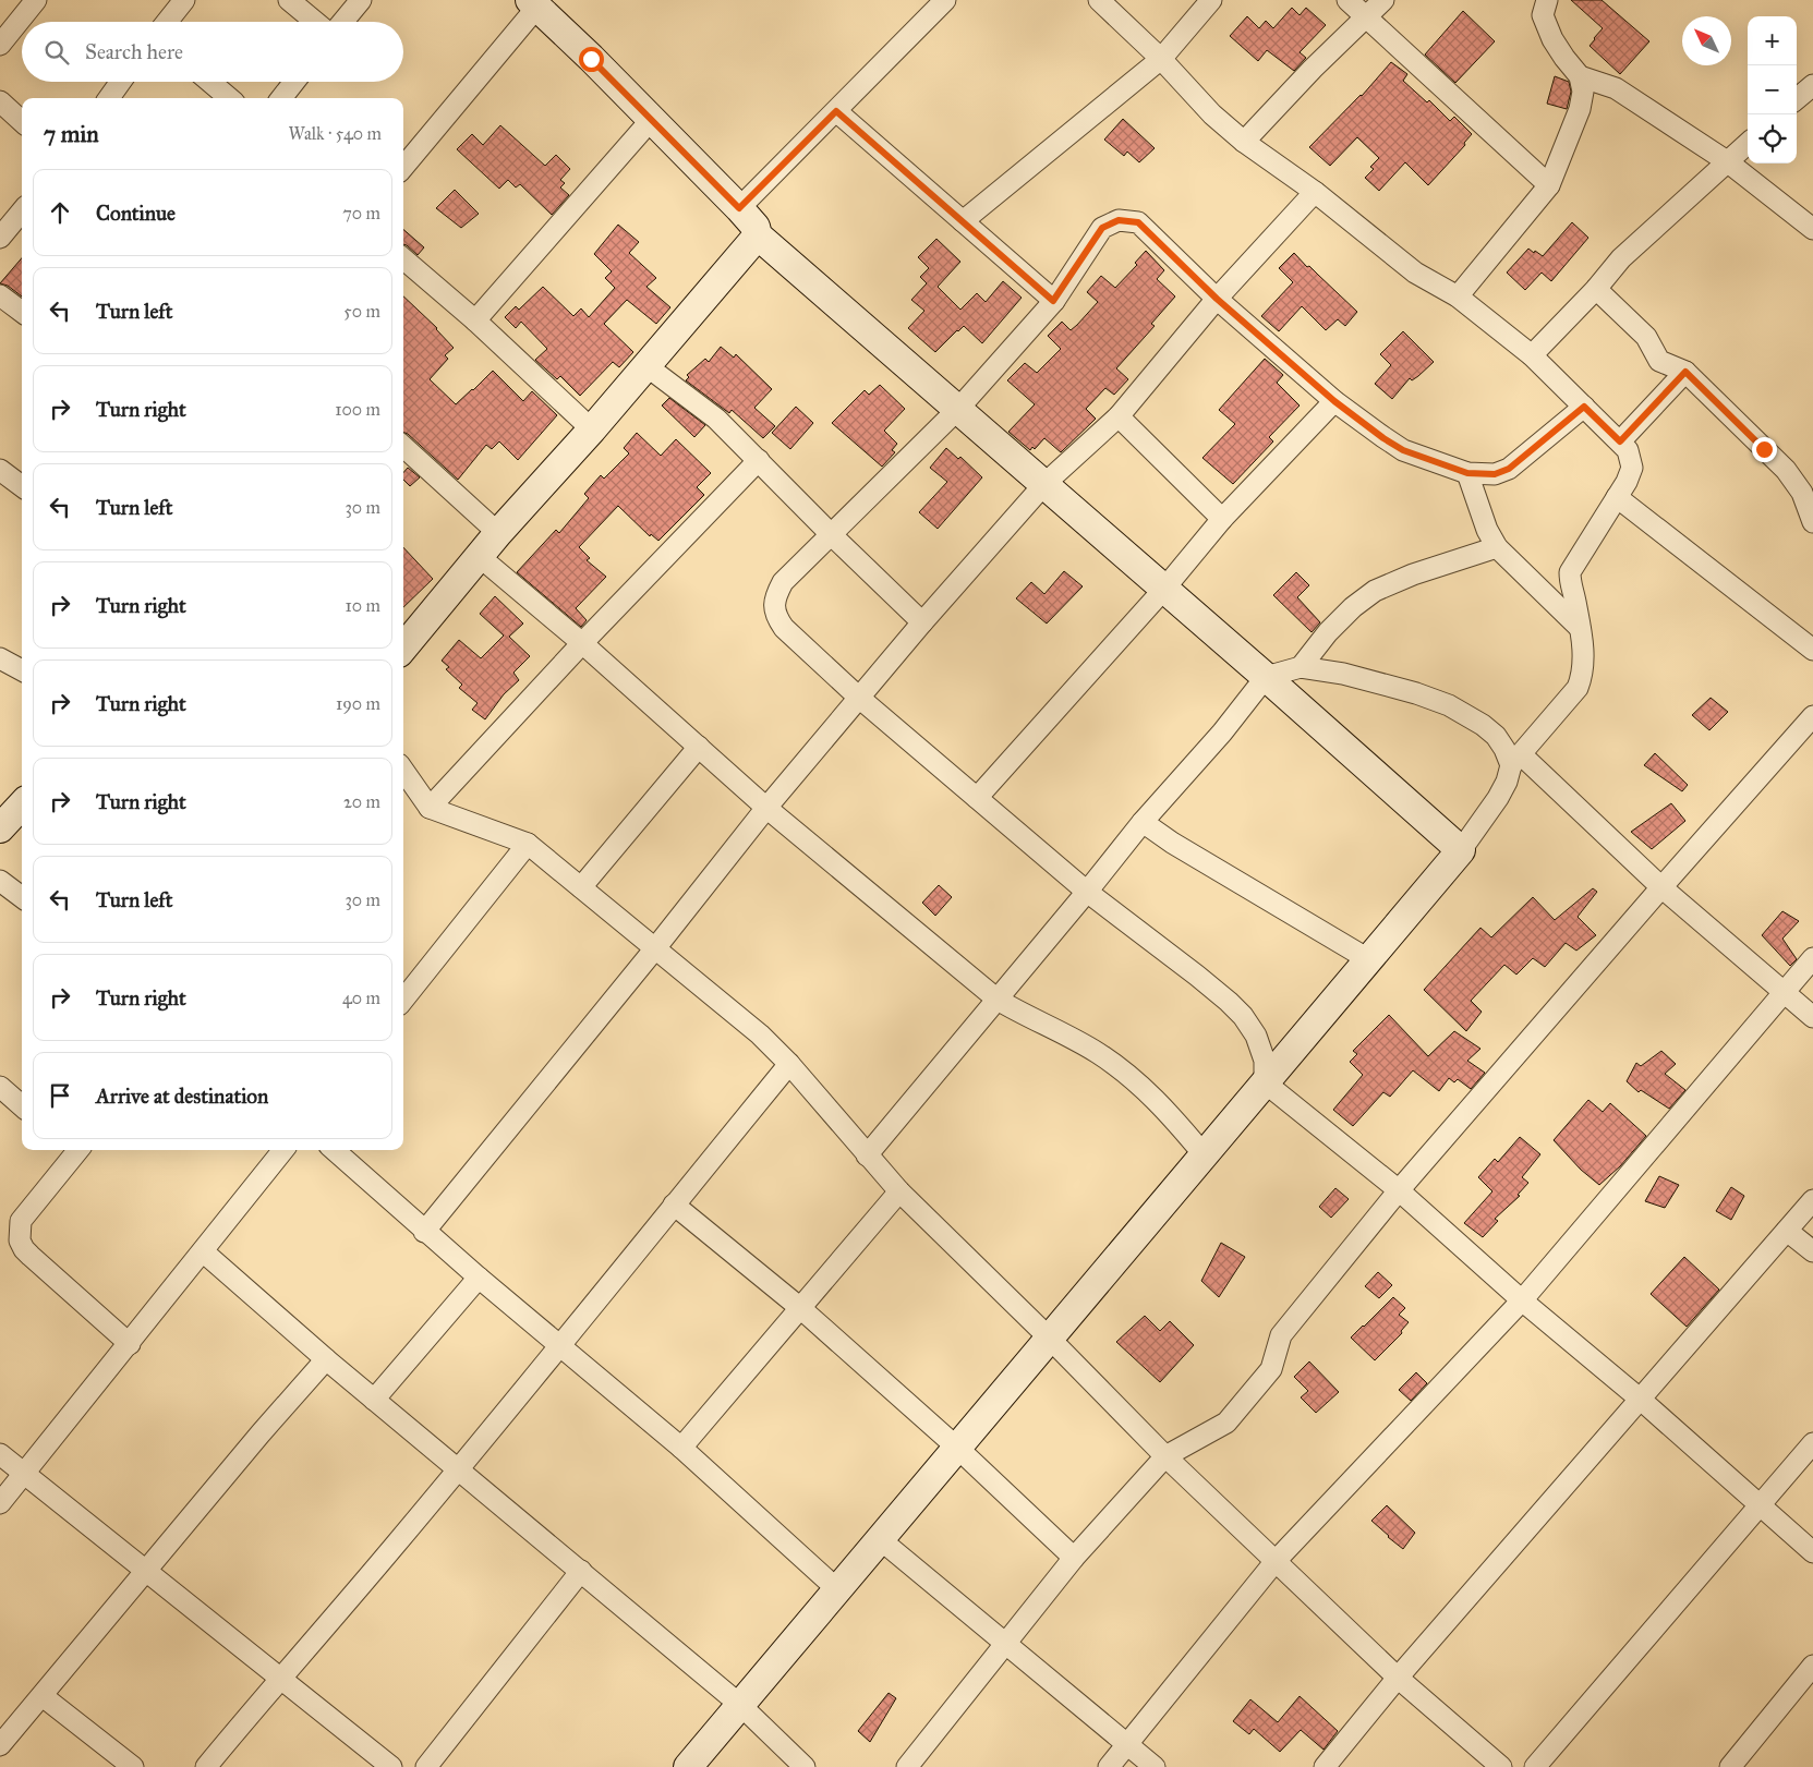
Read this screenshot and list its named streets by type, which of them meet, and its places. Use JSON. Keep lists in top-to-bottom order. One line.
{"north":"top left","page":{"map_buttons":["+","−"],"search":"Search here","heading":["7 min","Walk · 540 m"],"list":[["Continue","70 m"],["Turn left","50 m"],["Turn right","100 m"],["Turn left","30 m"],["Turn right","10 m"],["Turn right","190 m"],["Turn right","20 m"],["Turn left","30 m"],["Turn right","40 m"],"Arrive at destination"]}}
